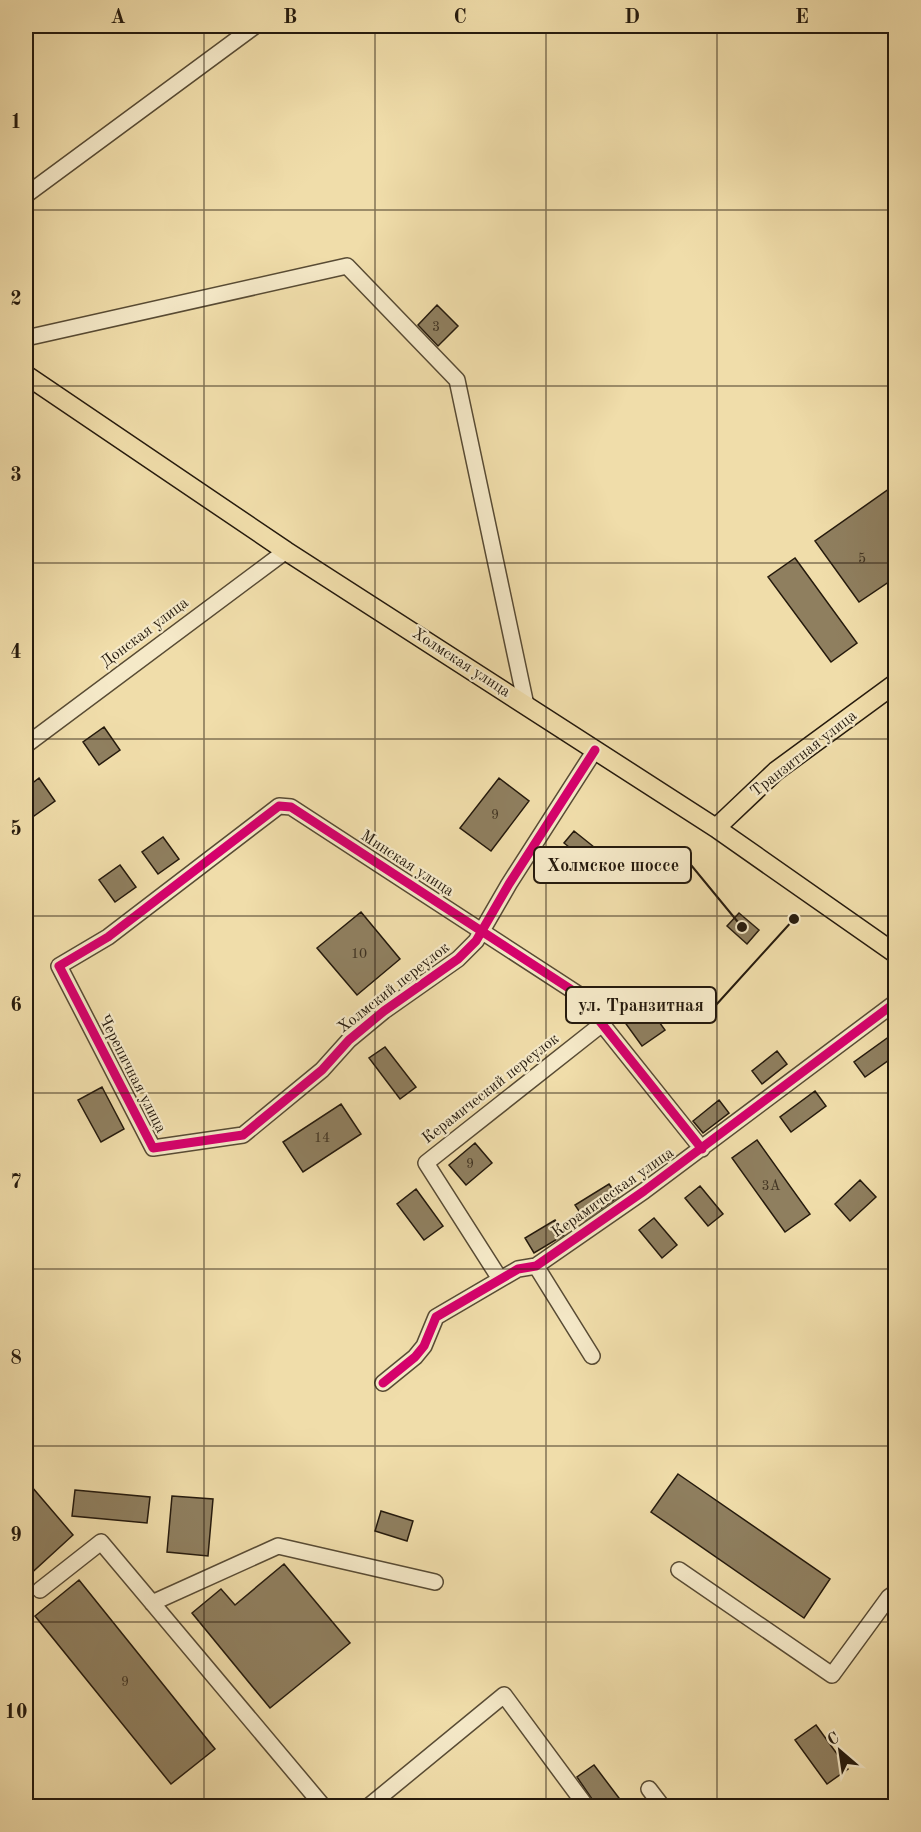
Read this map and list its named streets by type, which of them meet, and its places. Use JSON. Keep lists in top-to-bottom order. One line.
{"streets":{"main road":["Холмская улица","Транзитная улица"],"street":["Донская улица","Минская улица","Холмский переулок","Черепичная улица","Керамический переулок","Керамическая улица"]},"crossings":[["Донская улица","Холмская улица"],["Холмская улица","Транзитная улица"],["Холмская улица","Холмский переулок"],["Минская улица","Холмский переулок"],["Минская улица","Черепичная улица"],["Минская улица","Керамический переулок"],["Минская улица","Керамическая улица"],["Холмский переулок","Черепичная улица"],["Керамический переулок","Керамическая улица"]],"places":["ул. Транзитная","Холмское шоссе"],"house_numbers":["3","5","9","10","14","9","3А","9"],"north":"top left","grid":{"columns":["A","B","C","D","E"],"rows":["1","2","3","4","5","6","7","8","9","10"]}}
